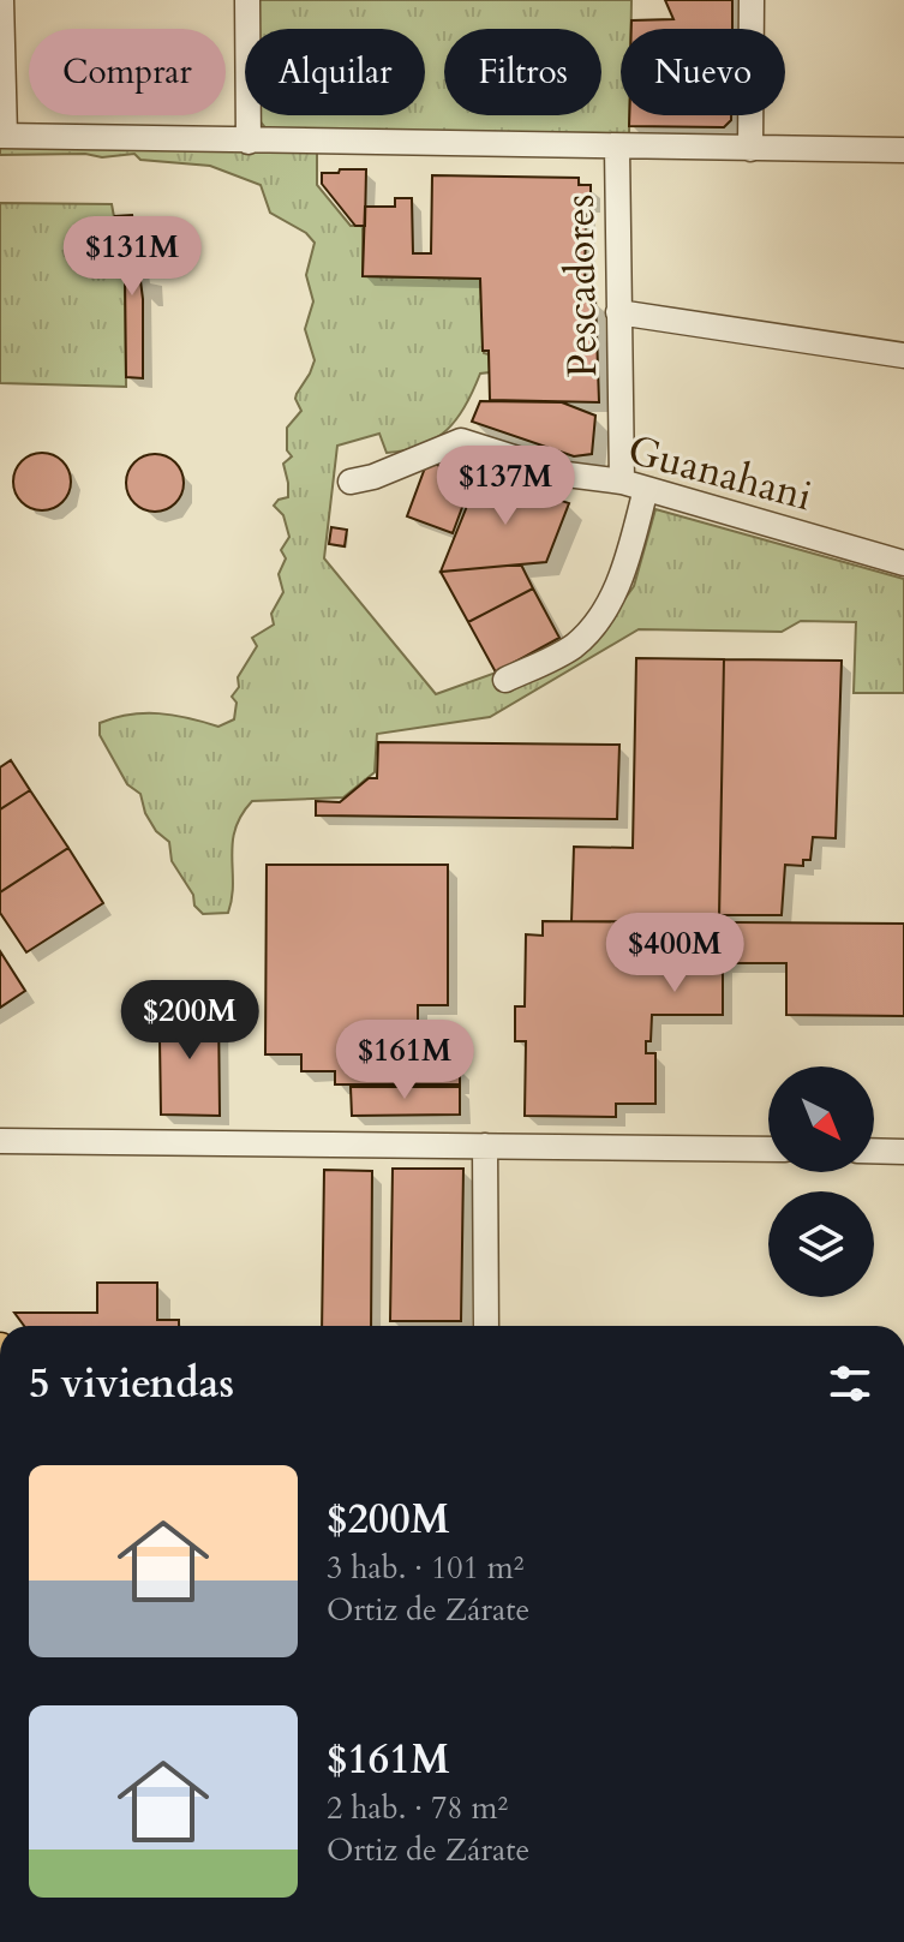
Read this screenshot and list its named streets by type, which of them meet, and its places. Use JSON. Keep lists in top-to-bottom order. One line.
{"streets":{"street":["Pescadores","Guanahani"]},"crossings":[["Pescadores","Guanahani"]],"north":"bottom right","page":{"chip":["Comprar","Alquilar","Filtros","Nuevo"],"price":["$131M","$137M","$400M","$200M","$161M"],"heading":"5 viviendas","list":[{"name":"$200M","note":"3 hab. · 101 m² · Ortiz de Zárate"},{"name":"$161M","note":"2 hab. · 78 m² · Ortiz de Zárate"}]}}
